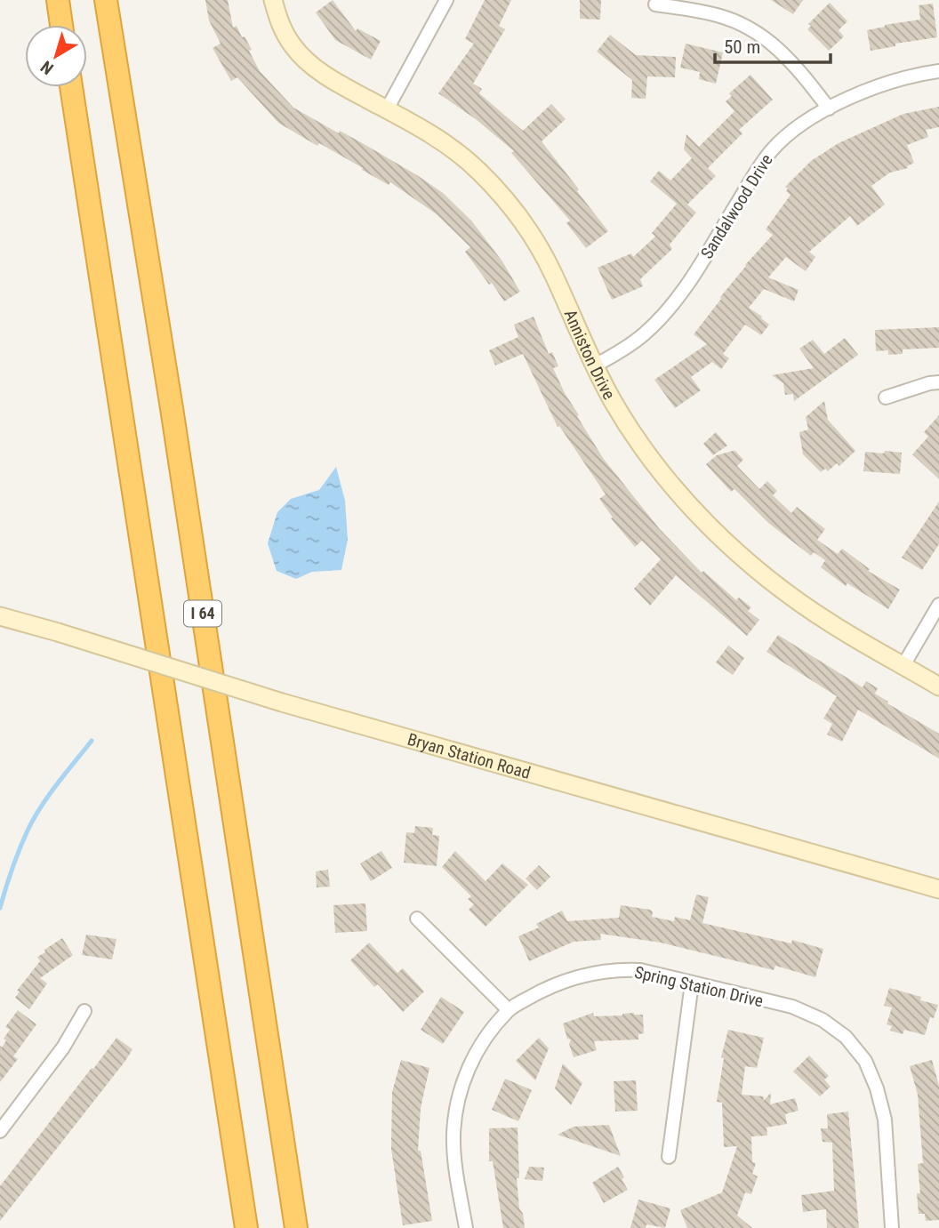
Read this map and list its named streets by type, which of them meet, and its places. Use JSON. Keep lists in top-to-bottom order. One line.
{"streets":{"highway":["I 64"],"street":["Sandalwood Drive","Anniston Drive","Bryan Station Road","Spring Station Drive"]},"crossings":[["Sandalwood Drive","Anniston Drive"]],"scale_bar":"50 m","north":"bottom left"}
